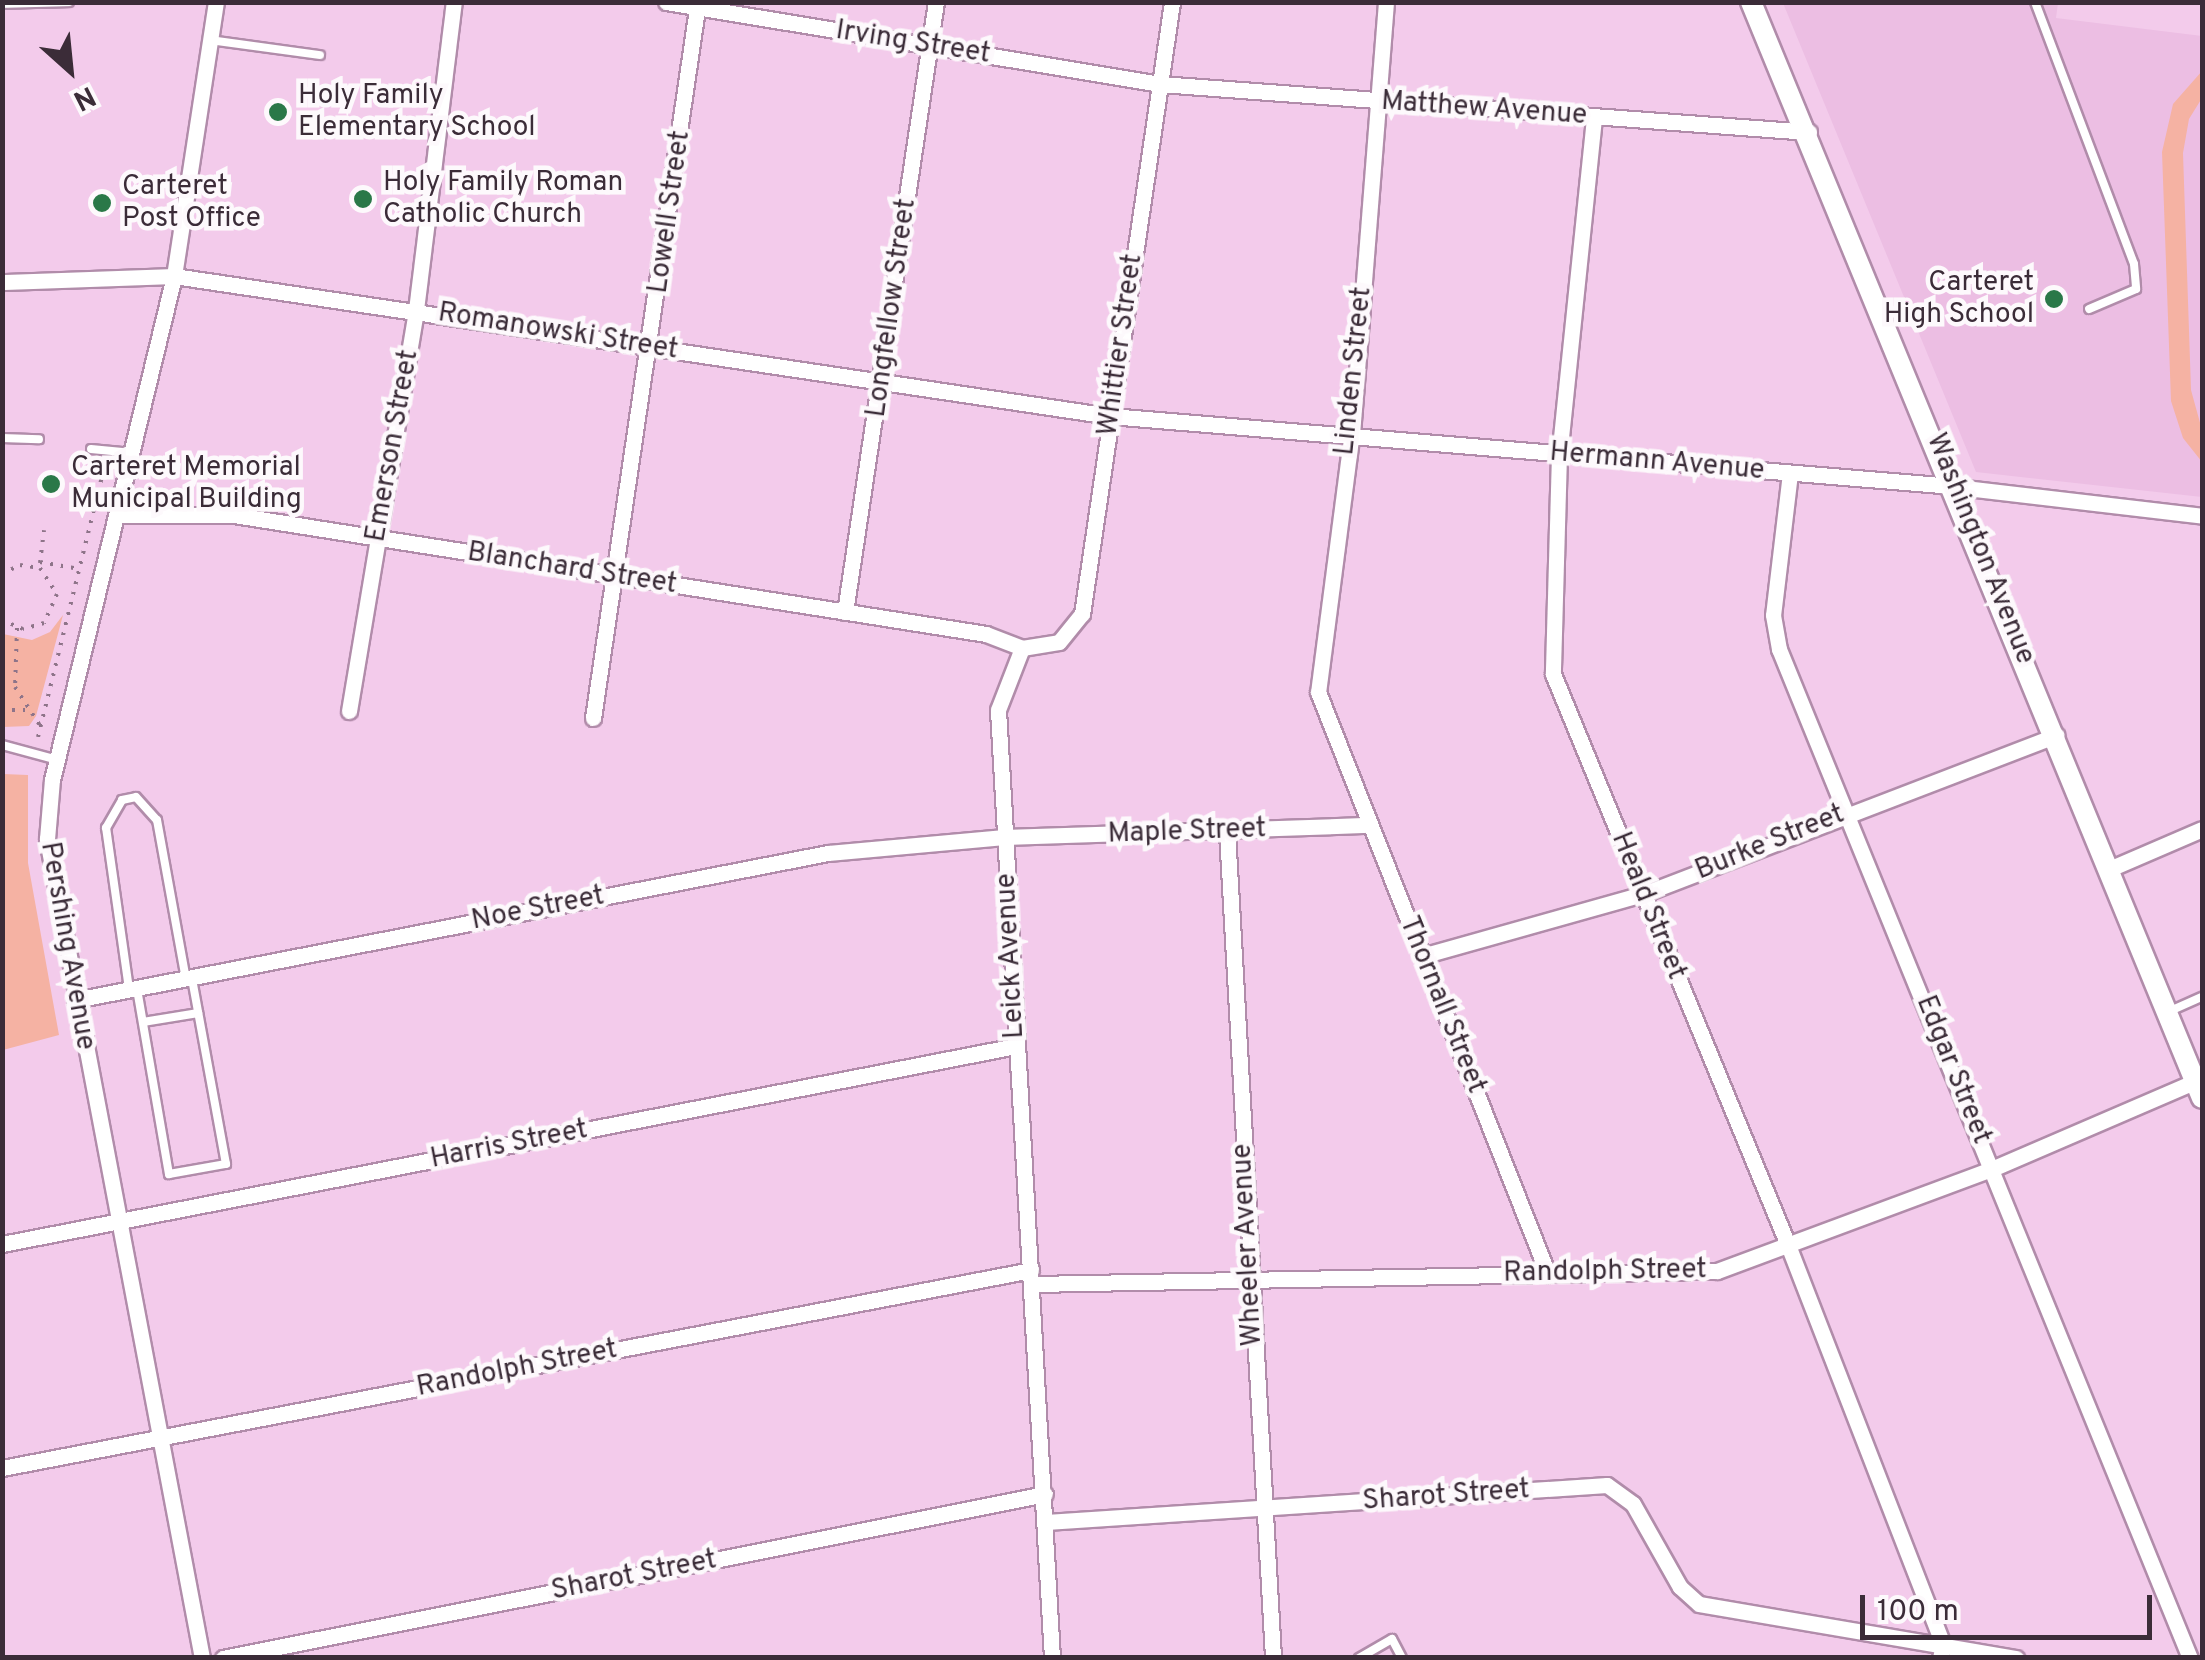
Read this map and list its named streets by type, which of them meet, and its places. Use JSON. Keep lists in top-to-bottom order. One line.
{"streets":{"street":["Irving Street","Matthew Avenue","Lowell Street","Longfellow Street","Romanowski Street","Whittier Street","Linden Street","Emerson Street","Hermann Avenue","Washington Avenue","Blanchard Street","Maple Street","Burke Street","Heald Street","Noe Street","Pershing Avenue","Leick Avenue","Thornall Street","Edgar Street","Harris Street","Wheeler Avenue","Randolph Street","Sharot Street"]},"crossings":[["Irving Street","Matthew Avenue"],["Irving Street","Lowell Street"],["Irving Street","Longfellow Street"],["Irving Street","Whittier Street"],["Matthew Avenue","Whittier Street"],["Matthew Avenue","Linden Street"],["Matthew Avenue","Washington Avenue"],["Matthew Avenue","Heald Street"],["Lowell Street","Romanowski Street"],["Lowell Street","Blanchard Street"],["Longfellow Street","Romanowski Street"],["Longfellow Street","Blanchard Street"],["Romanowski Street","Whittier Street"],["Romanowski Street","Emerson Street"],["Romanowski Street","Hermann Avenue"],["Romanowski Street","Pershing Avenue"],["Whittier Street","Hermann Avenue"],["Whittier Street","Blanchard Street"],["Whittier Street","Leick Avenue"],["Linden Street","Hermann Avenue"],["Linden Street","Thornall Street"],["Emerson Street","Blanchard Street"],["Hermann Avenue","Washington Avenue"],["Hermann Avenue","Heald Street"],["Hermann Avenue","Edgar Street"],["Washington Avenue","Burke Street"],["Washington Avenue","Randolph Street"],["Blanchard Street","Pershing Avenue"],["Blanchard Street","Leick Avenue"],["Maple Street","Noe Street"],["Maple Street","Leick Avenue"],["Maple Street","Thornall Street"],["Maple Street","Wheeler Avenue"],["Burke Street","Heald Street"],["Burke Street","Thornall Street"],["Burke Street","Edgar Street"],["Heald Street","Randolph Street"],["Heald Street","Sharot Street"],["Noe Street","Pershing Avenue"],["Noe Street","Leick Avenue"],["Pershing Avenue","Harris Street"],["Pershing Avenue","Randolph Street"],["Leick Avenue","Harris Street"],["Leick Avenue","Randolph Street"],["Leick Avenue","Sharot Street"],["Thornall Street","Randolph Street"],["Edgar Street","Randolph Street"],["Wheeler Avenue","Randolph Street"],["Wheeler Avenue","Sharot Street"]],"places":["Holy Family Elementary School","Holy Family Roman Catholic Church","Carteret Post Office","Carteret High School","Carteret Memorial Municipal Building"],"scale_bar":"100 m","north":"bottom right"}
